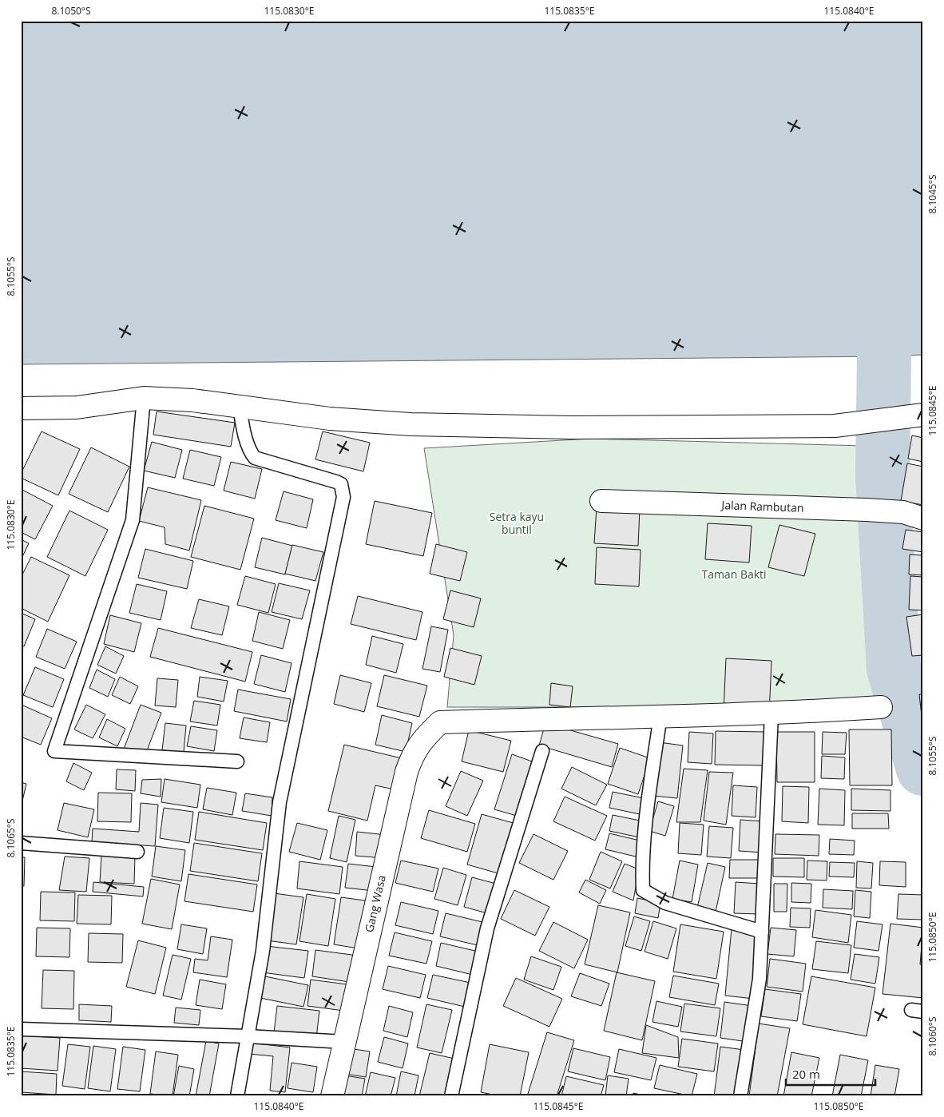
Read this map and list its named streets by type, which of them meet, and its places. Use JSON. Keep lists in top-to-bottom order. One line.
{"streets":{"street":["Jalan Rambutan","Gang Wasa"]},"parks":["Setra kayu buntil","Taman Bakti"],"scale_bar":"20 m","coordinates":["8.1050°S","115.0830°E","115.0835°E","115.0840°E","8.1045°S","8.1055°S","115.0845°E","8.1065°S","115.0850°E","8.1060°S"]}
